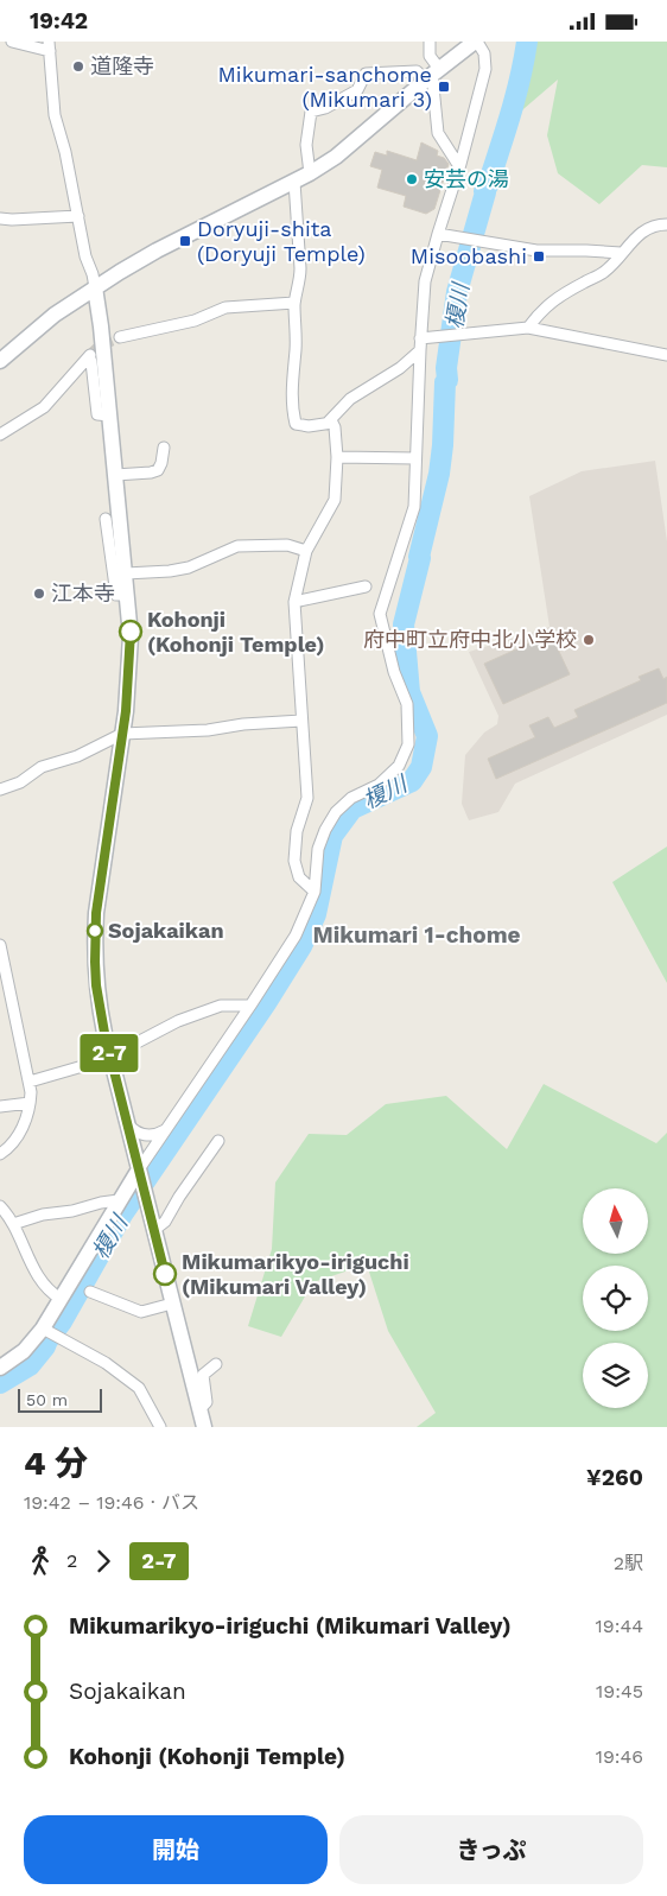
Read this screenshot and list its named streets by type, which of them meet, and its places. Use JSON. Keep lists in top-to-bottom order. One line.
{"districts":["Mikumari 1-chome"],"water":["榎川"],"places":{"other":["道隆寺","安芸の湯","江本寺","Kohonji (Kohonji Temple)","府中町立府中北小学校","Sojakaikan","Mikumarikyo-iriguchi (Mikumari Valley)"],"transit":["Mikumari-sanchome (Mikumari 3)","Doryuji-shita (Doryuji Temple)","Misoobashi"]},"lines":["bus line 2-7"],"scale_bar":"50 m","north":"top","page":{"status":"19:42","on_map":"2-7","scale":"50 m","heading":["4 分","19:42 – 19:46 · バス","¥260"],"legs":["2","2-7","2駅"],"list":[{"name":"Mikumarikyo-iriguchi (Mikumari Valley)","value":"19:44"},{"name":"Sojakaikan","value":"19:45"},{"name":"Kohonji (Kohonji Temple)","value":"19:46"}],"buttons":["開始","きっぷ"]}}
